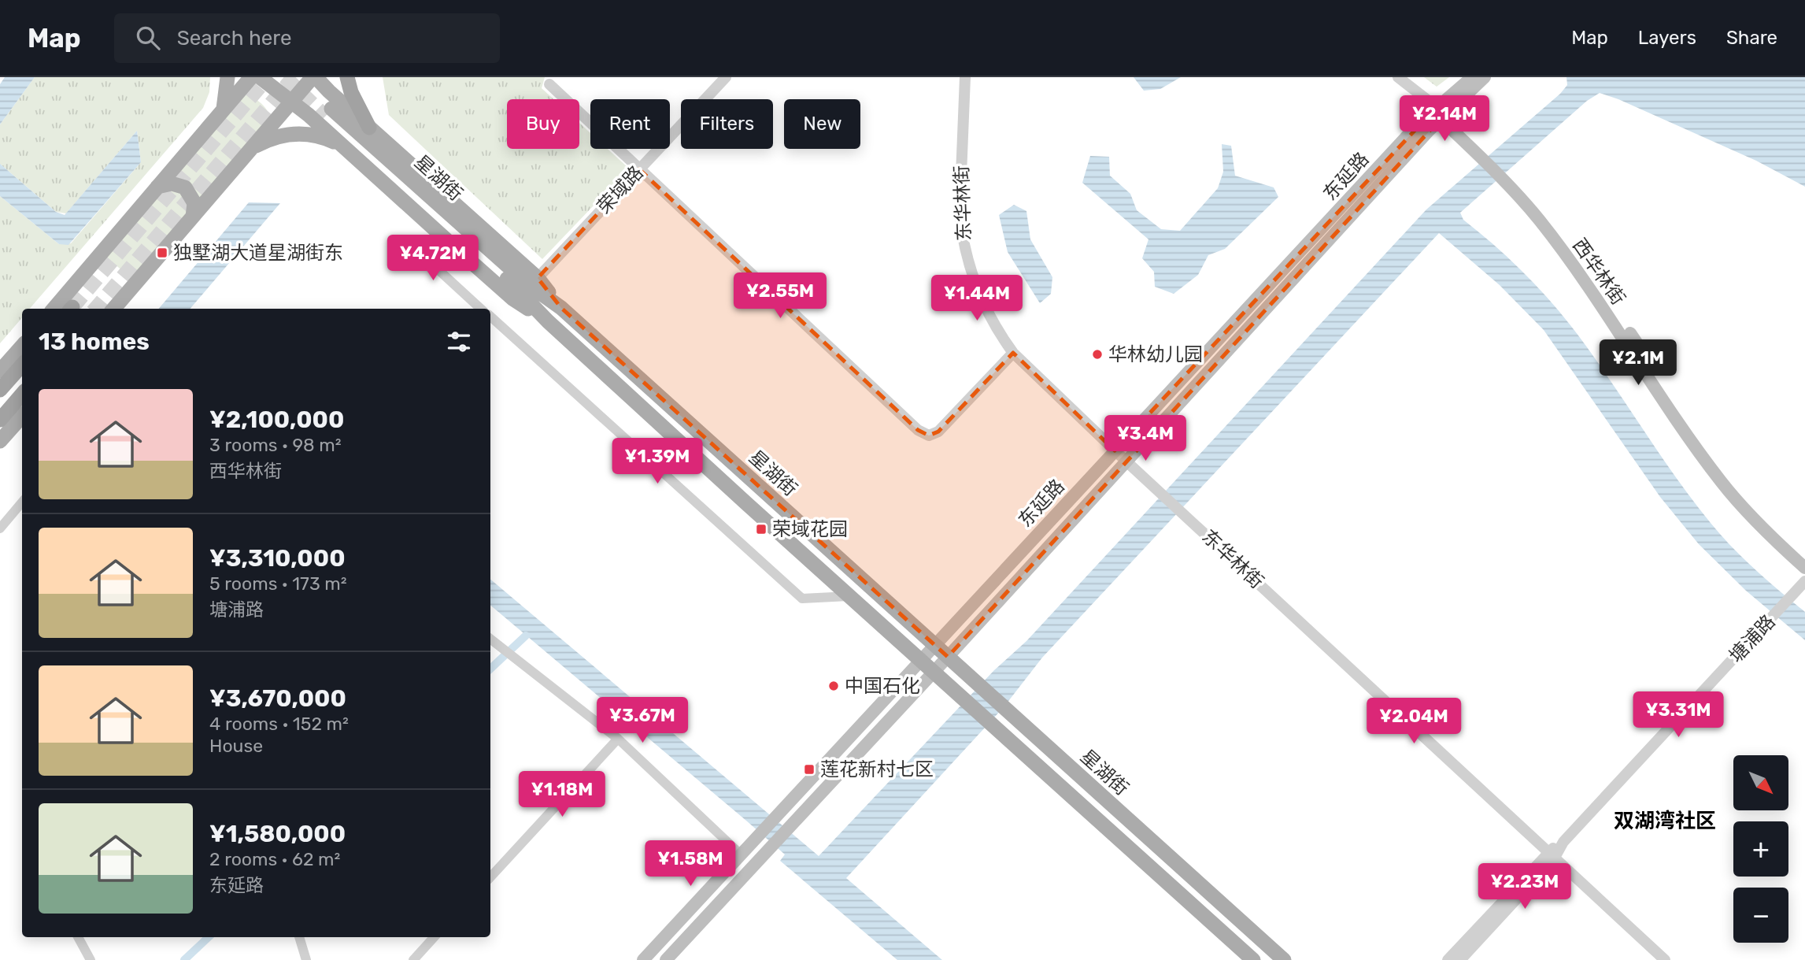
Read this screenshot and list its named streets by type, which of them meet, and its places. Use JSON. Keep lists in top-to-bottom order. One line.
{"streets":{"main road":["东延路","星湖街","西华林街"],"street":["荣域路","东华林街","塘浦路"]},"crossings":[["东延路","星湖街"],["东延路","东华林街"],["东延路","西华林街"],["东华林街","塘浦路"]],"districts":["双湖湾社区"],"places":{"transit":["独墅湖大道星湖街东","荣域花园","莲花新村七区"],"other":["华林幼儿园","中国石化"]},"north":"bottom right","page":{"header":"Map","search":"Search here","nav":["Map","Layers","Share"],"price":["¥2.14M","¥4.72M","¥2.55M","¥1.44M","¥2.1M","¥3.4M","¥1.39M","¥3.31M","¥3.67M","¥2.04M","¥1.18M","¥1.58M","¥2.23M"],"chip":["Buy","Rent","Filters","New"],"heading":"13 homes","list":[{"name":"¥2,100,000","note":"3 rooms · 98 m² · 西华林街"},{"name":"¥3,310,000","note":"5 rooms · 173 m² · 塘浦路"},{"name":"¥3,670,000","note":"4 rooms · 152 m² · House"},{"name":"¥1,580,000","note":"2 rooms · 62 m² · 东延路"}],"map_buttons":["+","−"]}}
